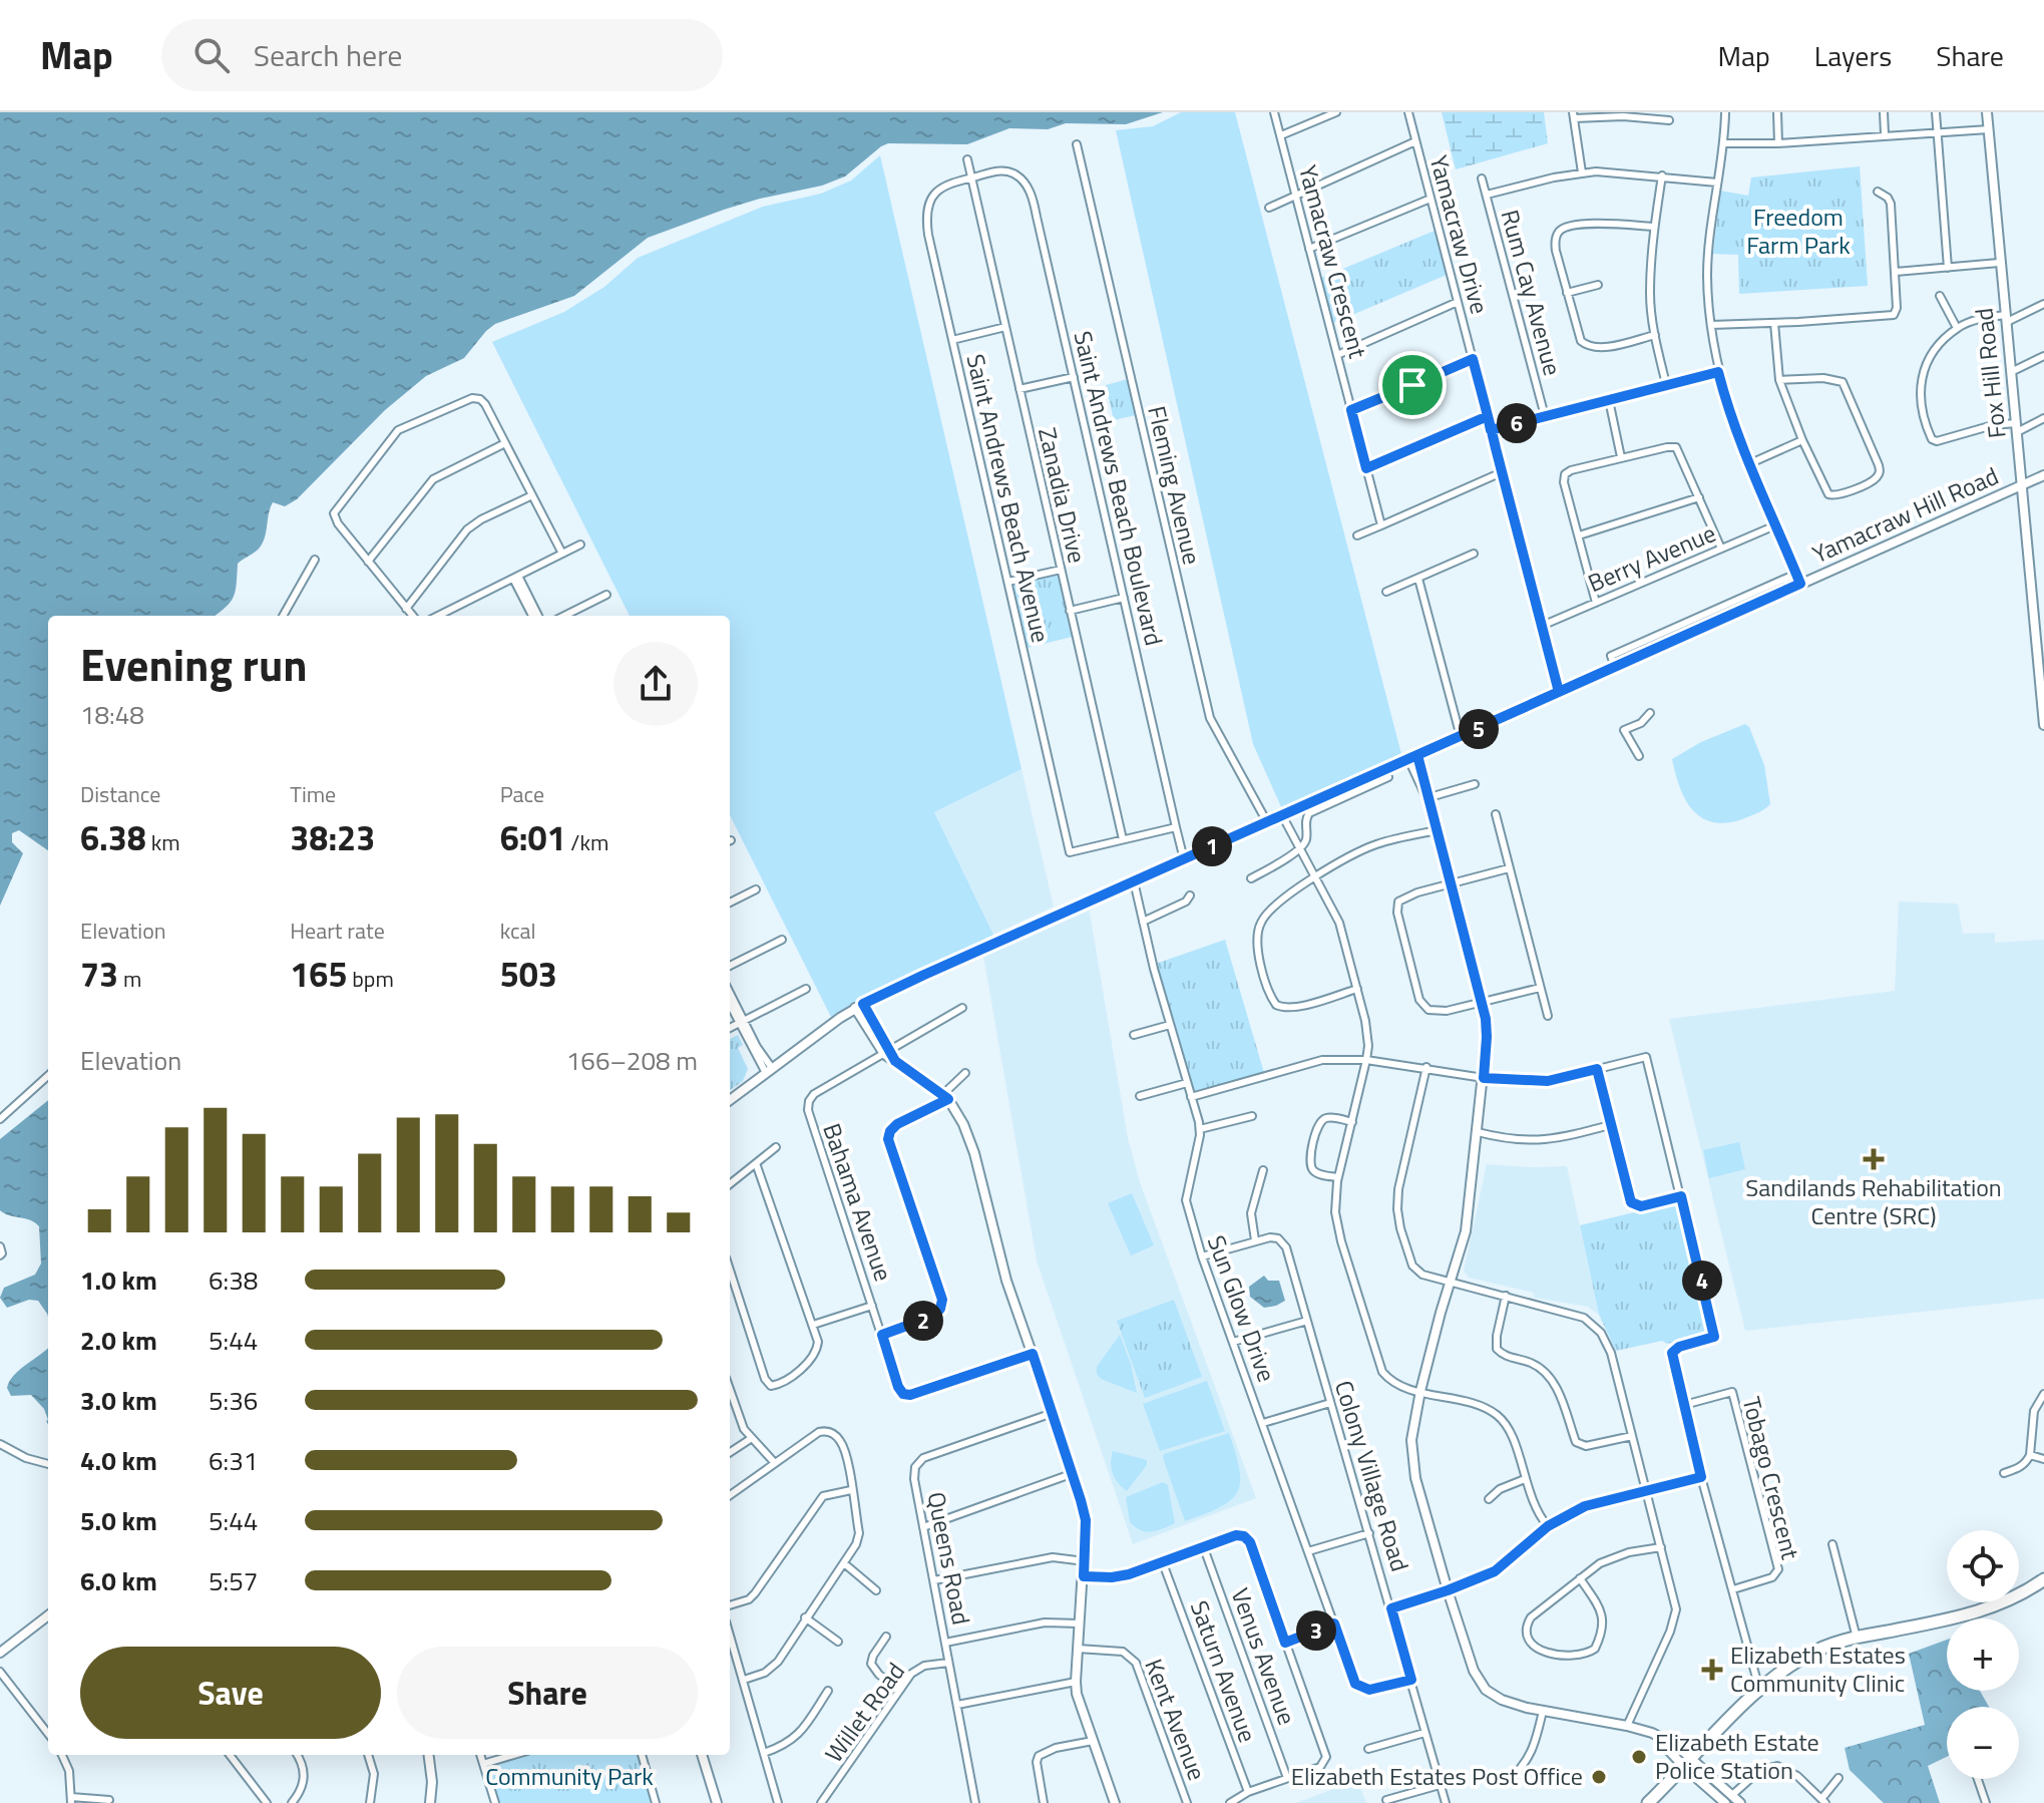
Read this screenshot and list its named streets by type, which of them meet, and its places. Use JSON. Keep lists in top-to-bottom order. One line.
{"streets":{"street":["Yamacraw Drive","Yamacraw Crescent","Rum Cay Avenue","Fox Hill Road","Fleming Avenue","Saint Andrews Beach Boulevard","Zanadia Drive","Saint Andrews Beach Avenue","Yamacraw Hill Road","Berry Avenue","Bahama Avenue","Sun Glow Drive","Colony Village Road","Tobago Crescent","Queens Road","Venus Avenue","Saturn Avenue","Willet Road","Kent Avenue"]},"crossings":[["Yamacraw Drive","Yamacraw Hill Road"],["Yamacraw Drive","Berry Avenue"],["Fox Hill Road","Yamacraw Hill Road"],["Fleming Avenue","Yamacraw Hill Road"],["Saint Andrews Beach Boulevard","Zanadia Drive"],["Saint Andrews Beach Boulevard","Saint Andrews Beach Avenue"],["Saint Andrews Beach Boulevard","Yamacraw Hill Road"],["Zanadia Drive","Saint Andrews Beach Avenue"],["Yamacraw Hill Road","Sun Glow Drive"],["Sun Glow Drive","Colony Village Road"],["Queens Road","Willet Road"]],"parks":["Freedom Farm Park","Community Park"],"places":{"health":["Sandilands Rehabilitation Centre (SRC)","Elizabeth Estates Community Clinic"],"other":["Elizabeth Estate Police Station","Elizabeth Estates Post Office"]},"page":{"header":"Map","search":"Search here","nav":["Map","Layers","Share"],"pins":["6","5","1","4","2","3"],"heading":["Evening run","18:48"],"stats":[["Distance","6.38 km"],["Time","38:23"],["Pace","6:01 /km"],["Elevation","73 m"],["Heart rate","165 bpm"],["kcal","503"]],"chart":["Elevation","166–208 m"],"list":[{"name":"1.0 km","note":"6:38"},{"name":"2.0 km","note":"5:44"},{"name":"3.0 km","note":"5:36"},{"name":"4.0 km","note":"6:31"},{"name":"5.0 km","note":"5:44"},{"name":"6.0 km","note":"5:57"}],"map_buttons":["+","−"],"buttons":["Save","Share"]}}
